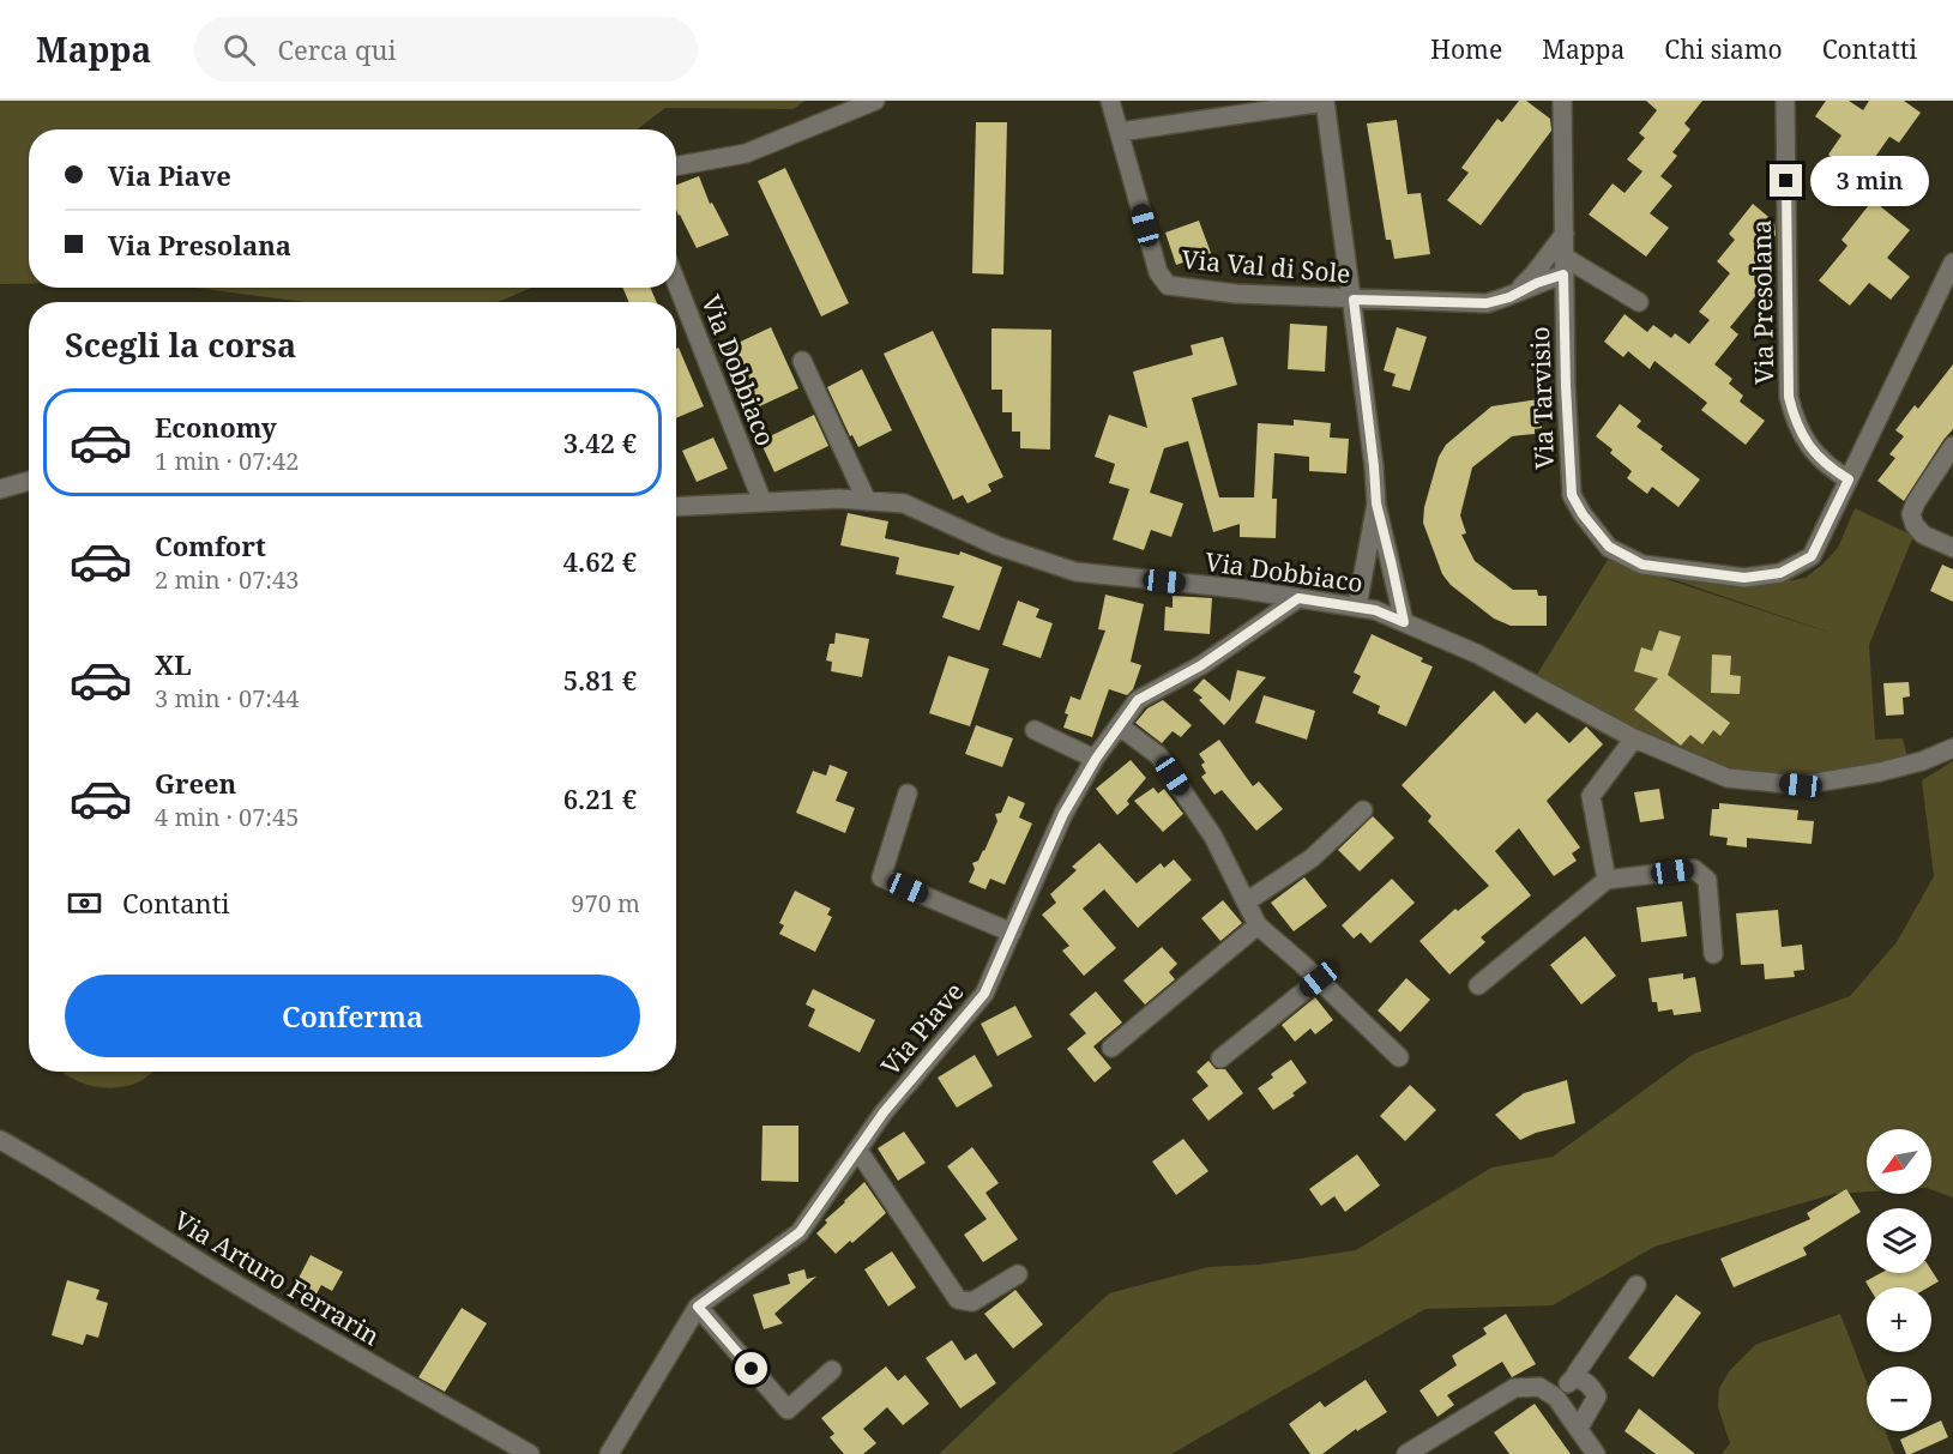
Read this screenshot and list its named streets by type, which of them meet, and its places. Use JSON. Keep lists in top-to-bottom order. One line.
{"streets":{"street":["Via Val di Sole","Via Presolana","Via Dobbiaco","Via Tarvisio","Via Piave","Via Arturo Ferrarin"]},"crossings":[["Via Val di Sole","Via Tarvisio"],["Via Presolana","Via Tarvisio"],["Via Dobbiaco","Via Piave"]],"north":"bottom left","page":{"header":"Mappa","search":"Cerca qui","nav":["Home","Mappa","Chi siamo","Contatti"],"banner":["Via Piave","Via Presolana"],"bubble":"3 min","heading":"Scegli la corsa","list":[{"name":"Economy","note":"1 min · 07:42","value":"3.42 €"},{"name":"Comfort","note":"2 min · 07:43","value":"4.62 €"},{"name":"XL","note":"3 min · 07:44","value":"5.81 €"},{"name":"Green","note":"4 min · 07:45","value":"6.21 €"}],"pay":["Contanti","970 m"],"buttons":"Conferma","map_buttons":["+","−"]}}
